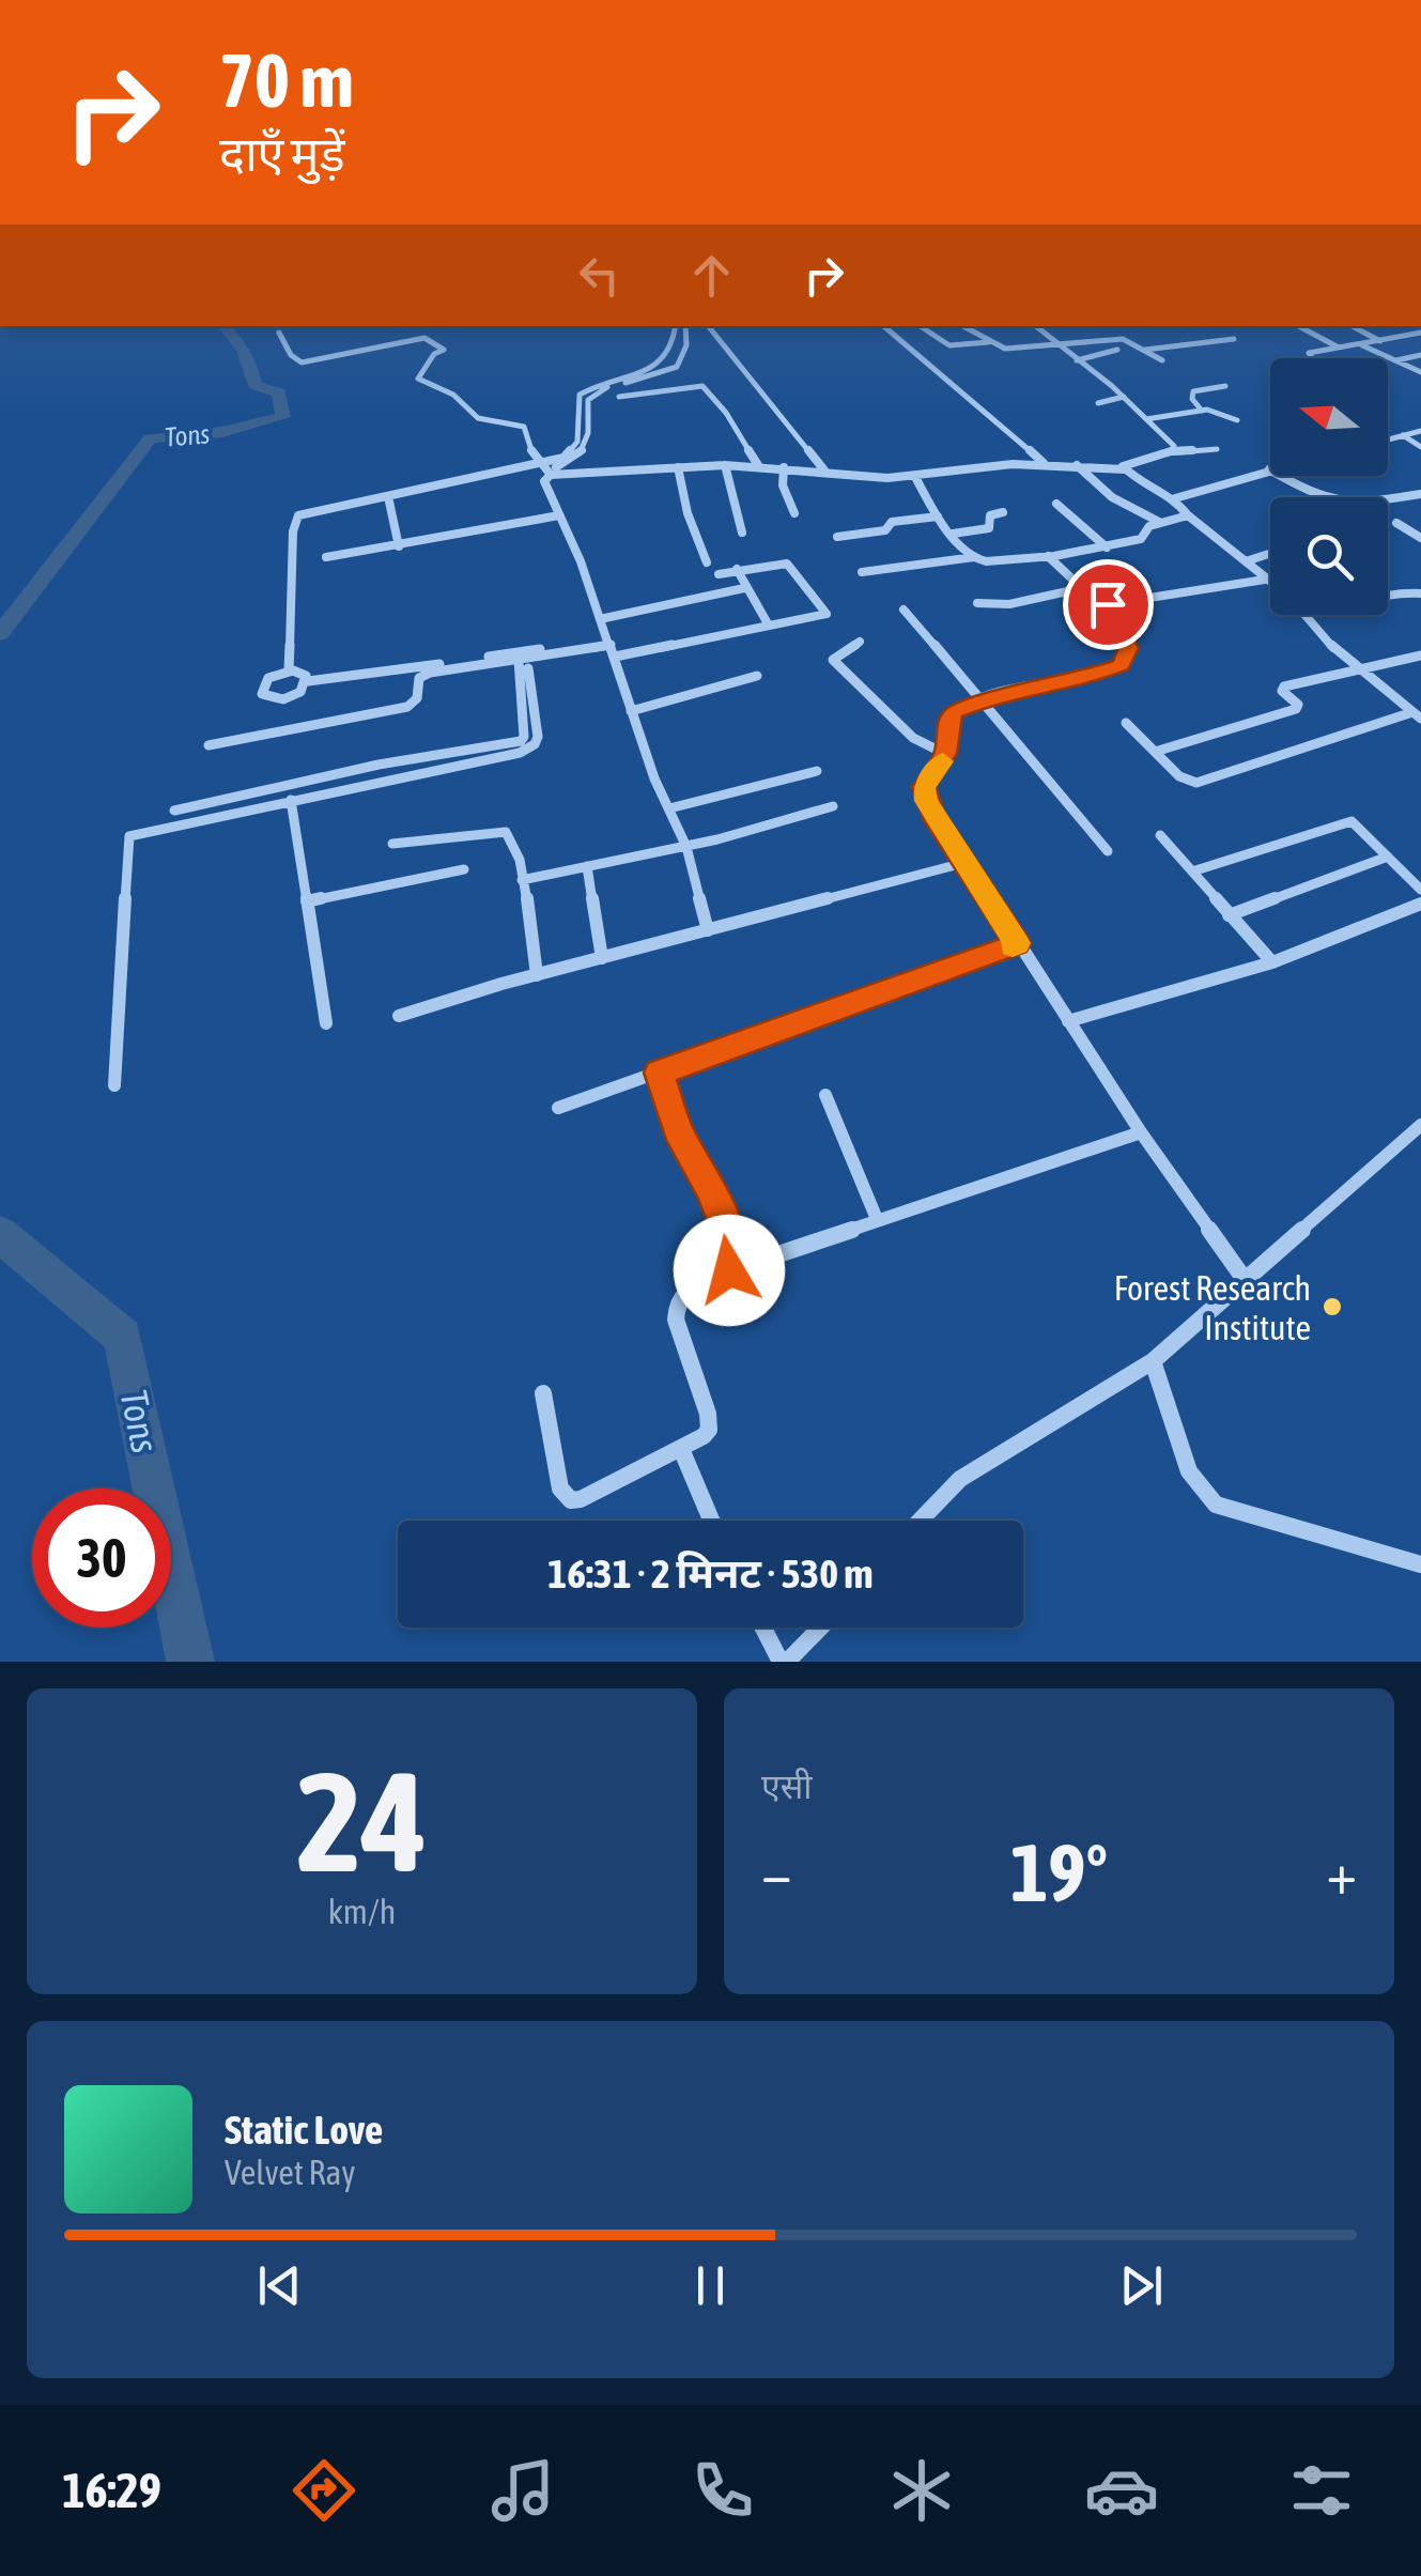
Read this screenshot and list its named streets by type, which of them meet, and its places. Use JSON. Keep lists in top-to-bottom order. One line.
{"water":["Tons"],"places":["Forest Research Institute"],"north":"left","page":{"turn":["70 m","दाएँ मुड़ें"],"limit":"30","trip":"16:31 · 2 मिनट · 530 m","tile":[["24","km/h"],"एसी"],"heat":["−","19°","+"],"song":["Static Love","Velvet Ray"],"tabs":"16:29"}}
